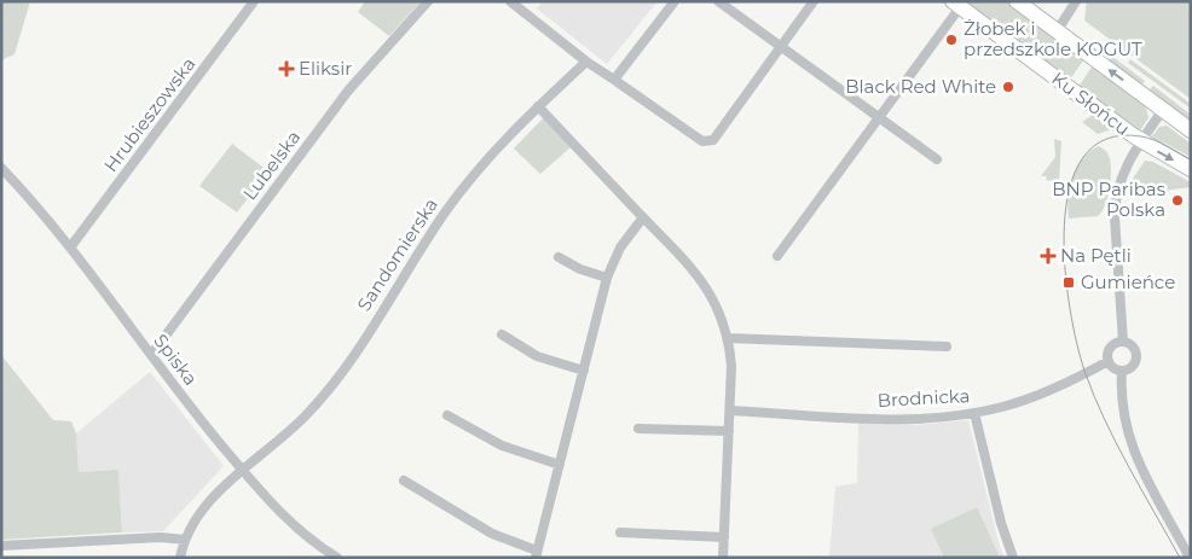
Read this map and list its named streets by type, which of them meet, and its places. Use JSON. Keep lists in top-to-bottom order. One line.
{"streets":{"main road":["Ku Słońcu"],"street":["Hrubieszowska","Lubelska","Sandomierska","Spiska","Brodnicka"]},"crossings":[["Hrubieszowska","Spiska"],["Lubelska","Spiska"],["Sandomierska","Spiska"]],"places":{"other":["Żłobek i przedszkole KOGUT","Black Red White","BNP Paribas Polska"],"health":["Eliksir","Na Pętli"],"transit":["Gumieńce"]}}
